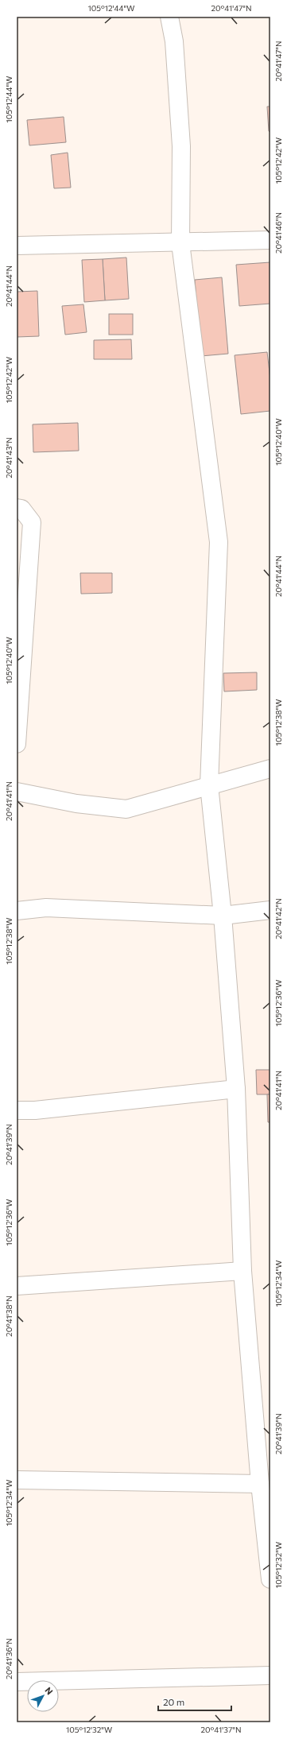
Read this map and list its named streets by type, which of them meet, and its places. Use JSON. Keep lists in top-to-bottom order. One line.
{"scale_bar":"20 m","north":"top right","coordinates":["105°12'44\"W","20°41'47\"N","105°12'42\"W","20°41'46\"N","20°41'44\"N","105°12'40\"W","20°41'43\"N","105°12'38\"W","20°41'41\"N","20°41'42\"N","105°12'36\"W","20°41'39\"N","105°12'34\"W","20°41'38\"N","105°12'32\"W","20°41'36\"N","20°41'37\"N"]}
